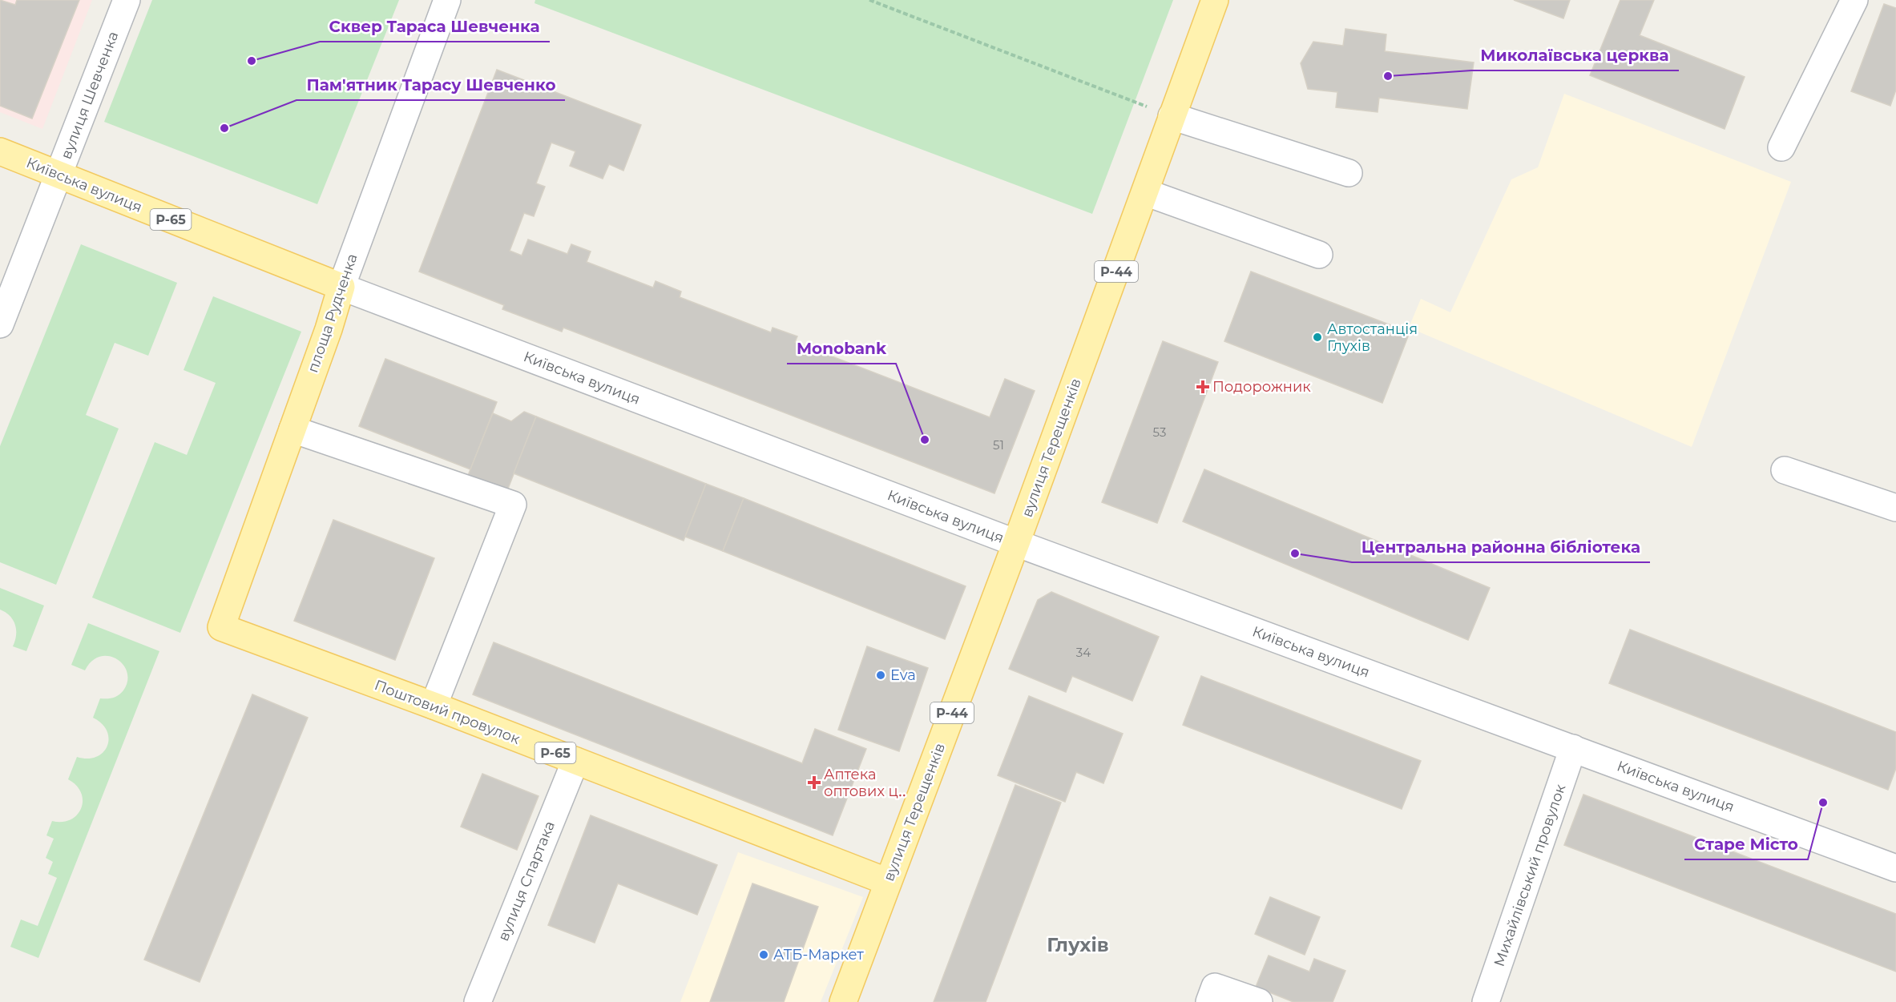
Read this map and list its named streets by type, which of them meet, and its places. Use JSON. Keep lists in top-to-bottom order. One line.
{"streets":{"main road":["Київська вулиця","Р-65","Р-44","площа Рудченка","вулиця Терещенків","Поштовий провулок"],"street":["вулиця Шевченка","Михайлівський провулок","вулиця Спартака"]},"crossings":[["вулиця Шевченка","Київська вулиця"],["Київська вулиця","площа Рудченка"],["Київська вулиця","вулиця Терещенків"],["Київська вулиця","Михайлівський провулок"],["площа Рудченка","Поштовий провулок"],["вулиця Терещенків","Поштовий провулок"],["Поштовий провулок","вулиця Спартака"]],"districts":["Глухів"],"places":{"other":["Сквер Тараса Шевченка","Миколаївська церква","Пам'ятник Тарасу Шевченко","Автостанція Глухів","Monobank","Центральна районна бібліотека","Eva","Старе Місто","АТБ-Маркет"],"health":["Подорожник","Аптека оптових ц‥"]},"house_numbers":["53","51","34"]}
